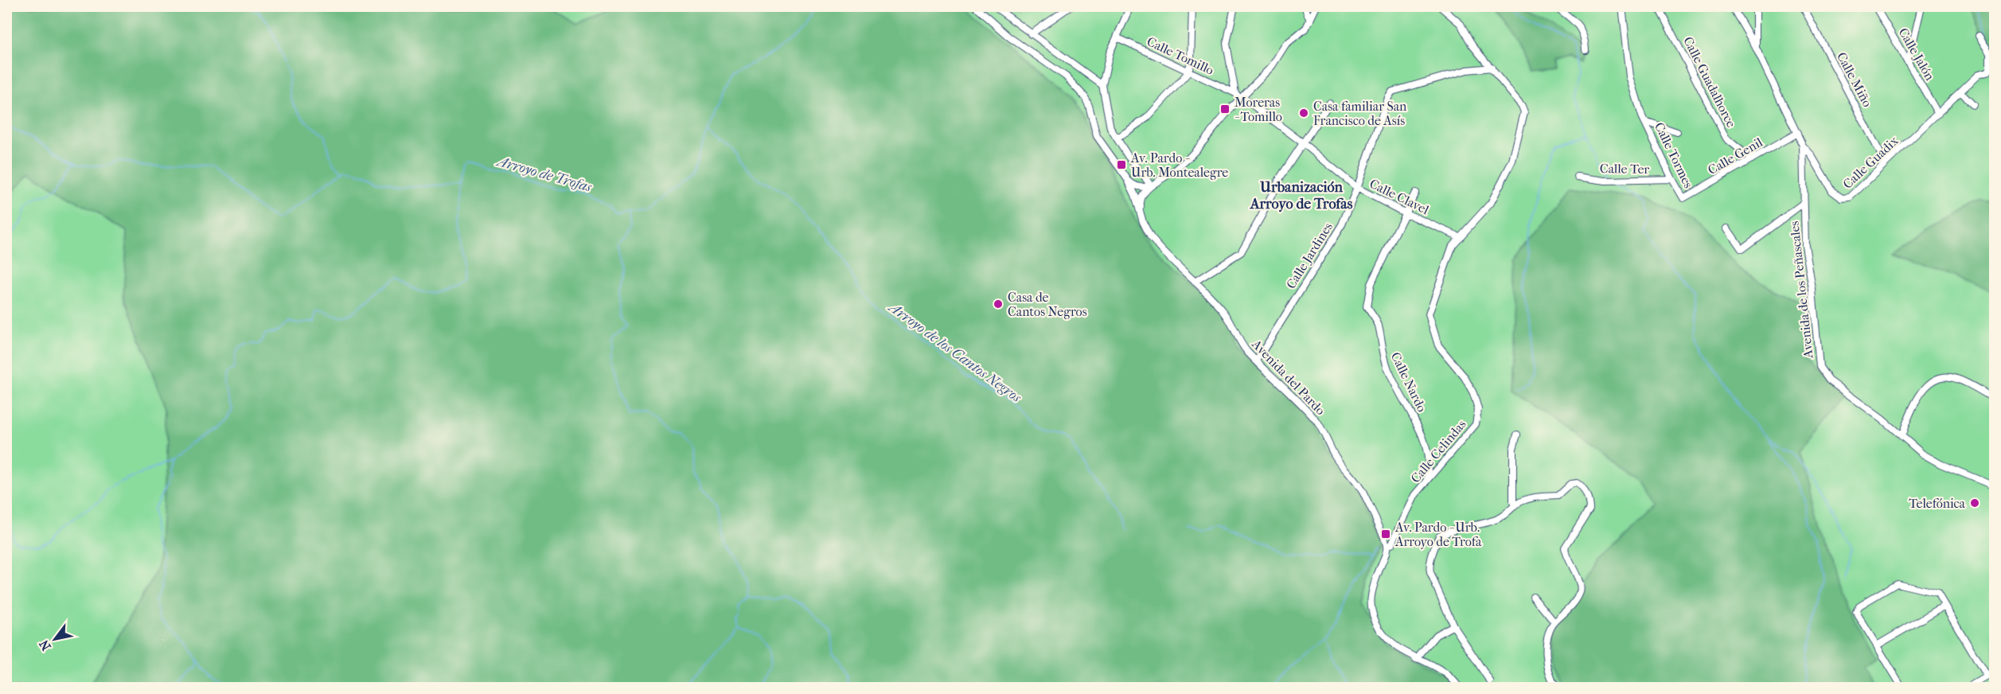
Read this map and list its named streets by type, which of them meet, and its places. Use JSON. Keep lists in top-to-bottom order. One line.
{"streets":{"street":["Calle Jalón","Calle Tomillo","Calle Miño","Calle Guadalhorce","Calle Tormes","Calle Genil","Calle Guadix","Calle Ter","Calle Clavel","Calle Jardines","Avenida de los Peñascales","Avenida del Pardo","Calle Nardo","Calle Celindas"]},"crossings":[["Calle Jalón","Calle Guadix"],["Calle Tomillo","Calle Clavel"],["Calle Miño","Calle Guadix"],["Calle Guadalhorce","Calle Genil"],["Calle Tormes","Calle Genil"],["Calle Tormes","Calle Ter"],["Calle Genil","Avenida de los Peñascales"],["Calle Guadix","Avenida de los Peñascales"],["Calle Clavel","Calle Jardines"],["Calle Clavel","Calle Nardo"],["Calle Clavel","Calle Celindas"],["Calle Jardines","Avenida del Pardo"],["Calle Jardines","Calle Nardo"],["Calle Jardines","Calle Celindas"],["Avenida del Pardo","Calle Celindas"],["Calle Nardo","Calle Celindas"]],"districts":["Urbanización Arroyo de Trofas"],"water":["Arroyo de Trofas","Arroyo de los Cantos Negros"],"places":{"transit":["Moreras - Tomillo","Av. Pardo - Urb. Montealegre","Av. Pardo - Urb. Arroyo de Trofa"],"other":["Casa familiar San Francisco de Asís","Casa de Cantos Negros","Telefónica"]},"north":"bottom left"}
